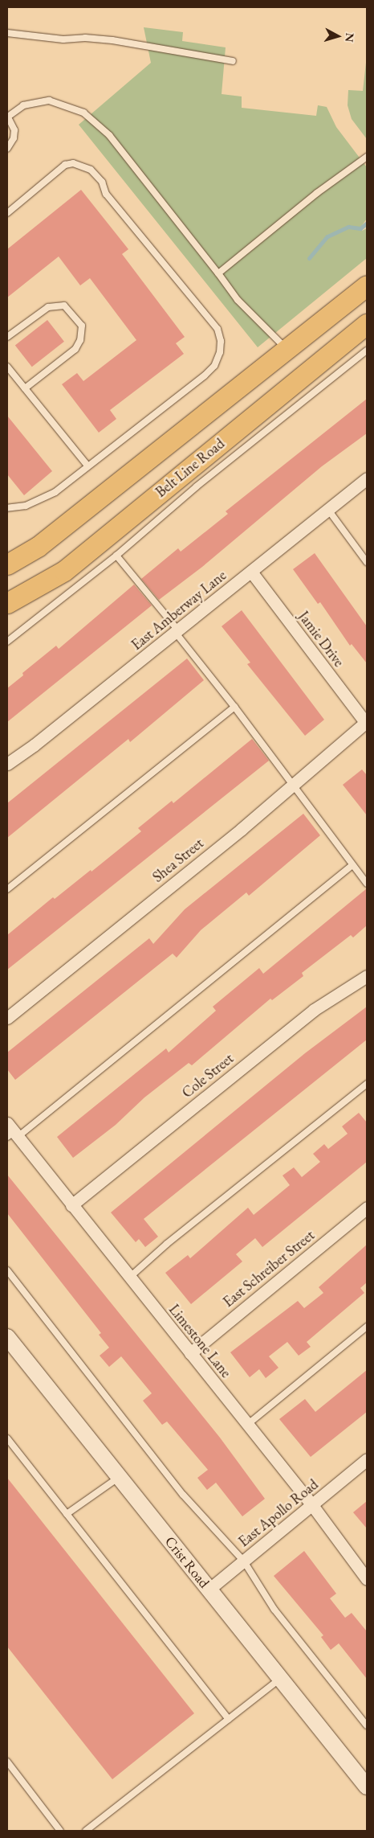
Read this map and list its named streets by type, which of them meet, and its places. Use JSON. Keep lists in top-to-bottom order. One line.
{"streets":{"main road":["Belt Line Road"],"street":["East Amberway Lane","Jamie Drive","Shea Street","Cole Street","East Schreiber Street","Limestone Lane","East Apollo Road","Crist Road"]},"crossings":[["East Amberway Lane","Jamie Drive"],["Jamie Drive","Shea Street"],["Cole Street","Limestone Lane"],["East Schreiber Street","Limestone Lane"],["Limestone Lane","East Apollo Road"],["East Apollo Road","Crist Road"]],"north":"right"}
